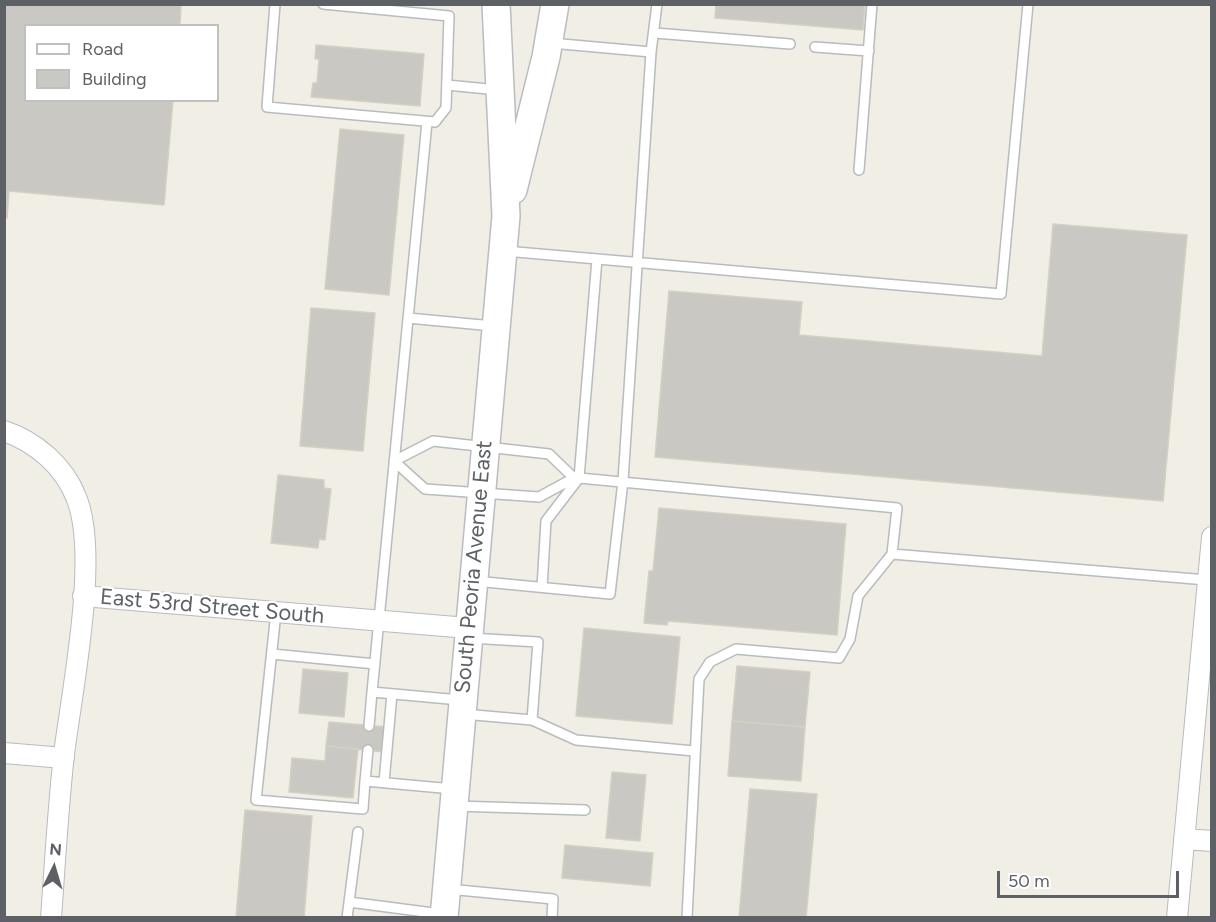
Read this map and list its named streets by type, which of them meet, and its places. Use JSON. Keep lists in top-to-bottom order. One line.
{"streets":{"main road":["South Peoria Avenue East"],"street":["East 53rd Street South"]},"crossings":[["South Peoria Avenue East","East 53rd Street South"]],"legend":["Road","Building"],"scale_bar":"50 m","north":"top"}
